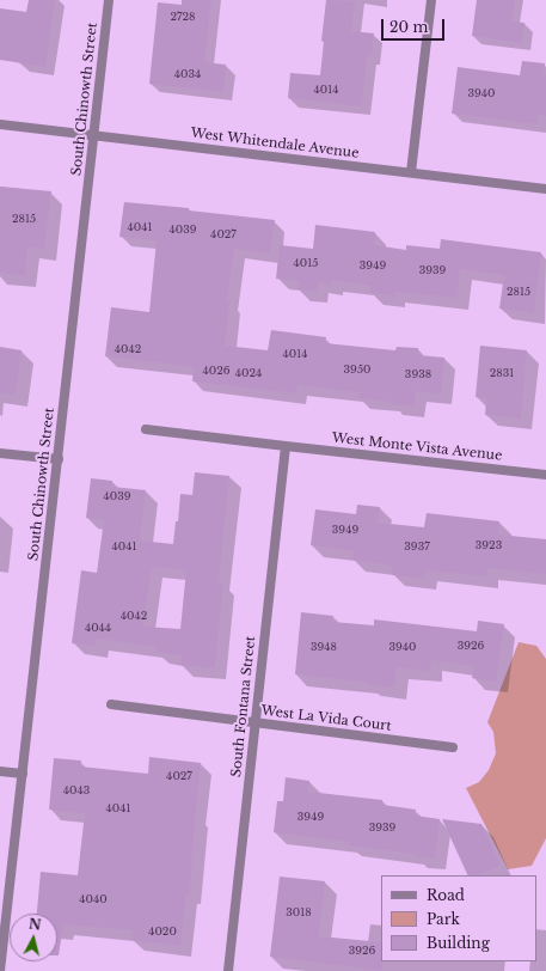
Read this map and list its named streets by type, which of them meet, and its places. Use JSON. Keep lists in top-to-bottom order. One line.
{"streets":{"street":["South Chinowth Street","West Whitendale Avenue","West Monte Vista Avenue","South Fontana Street","West La Vida Court"]},"crossings":[["South Chinowth Street","West Whitendale Avenue"],["West Monte Vista Avenue","South Fontana Street"],["South Fontana Street","West La Vida Court"]],"house_numbers":["2728","4034","4014","3940","2815","4041","4039","4027","4015","3949","3939","2815","4042","4014","3950","4026","4024","2831","3938","4039","3949","3923","4041","3937","4042","4044","3926","3948","3940","4027","4043","4041","3949","3939","4040","3018","4020","3926"],"legend":["Road","Park","Building"],"scale_bar":"20 m","north":"top"}
